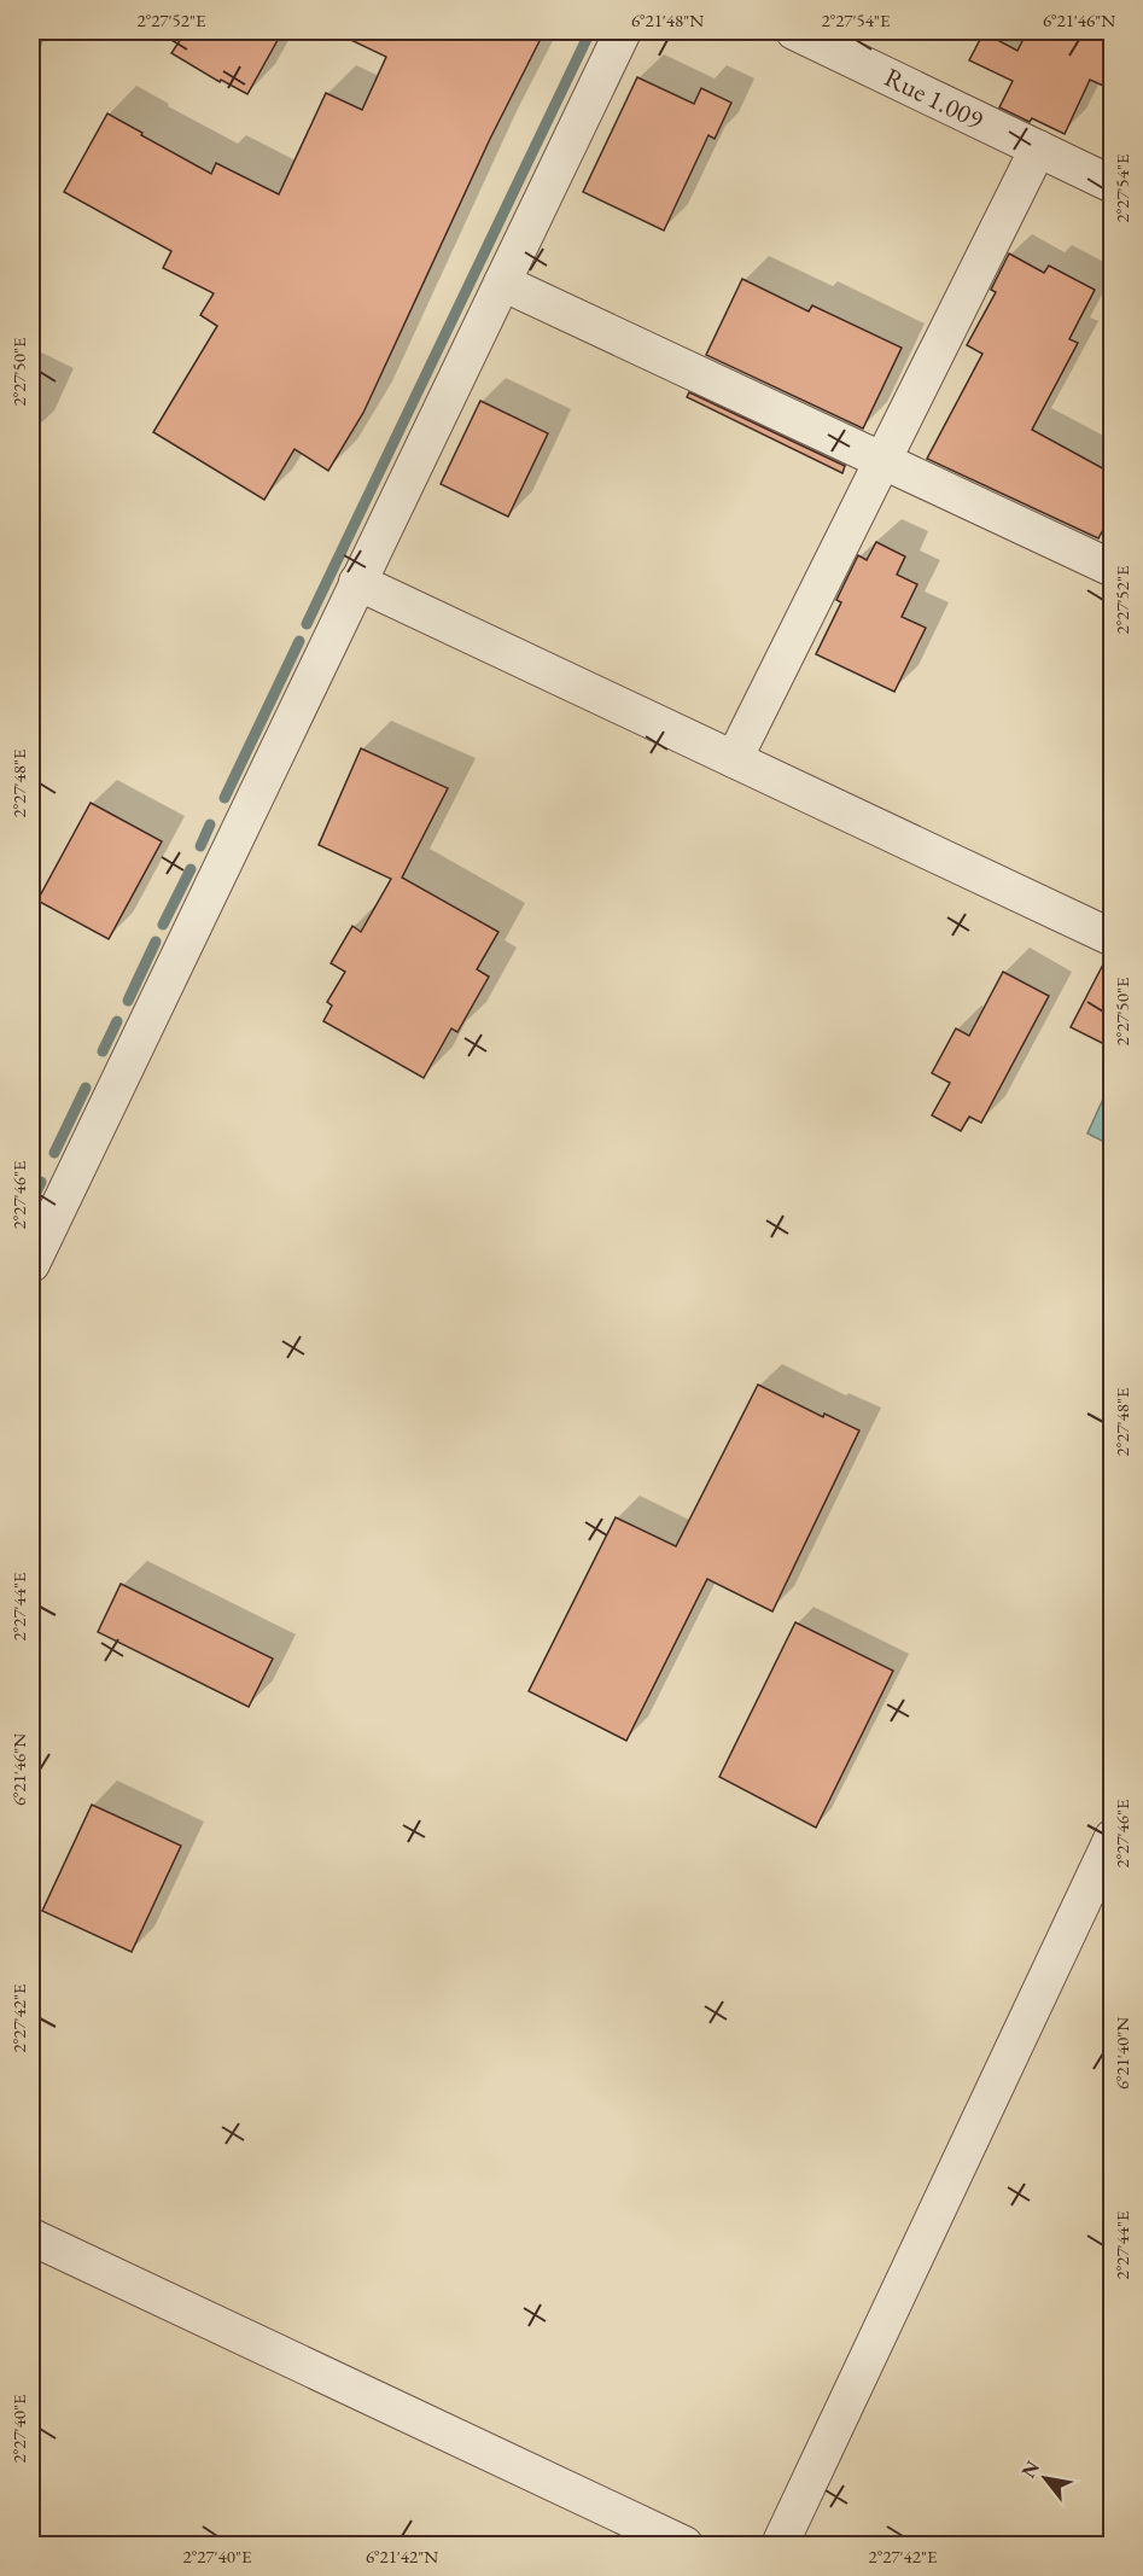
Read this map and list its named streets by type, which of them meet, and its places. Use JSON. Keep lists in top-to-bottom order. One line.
{"streets":{"street":["Rue 1.009"]},"north":"top left","coordinates":["2°27'52\"E","6°21'48\"N","2°27'54\"E","6°21'46\"N","2°27'50\"E","2°27'48\"E","2°27'46\"E","2°27'44\"E","2°27'42\"E","6°21'40\"N","2°27'40\"E","6°21'42\"N"]}
